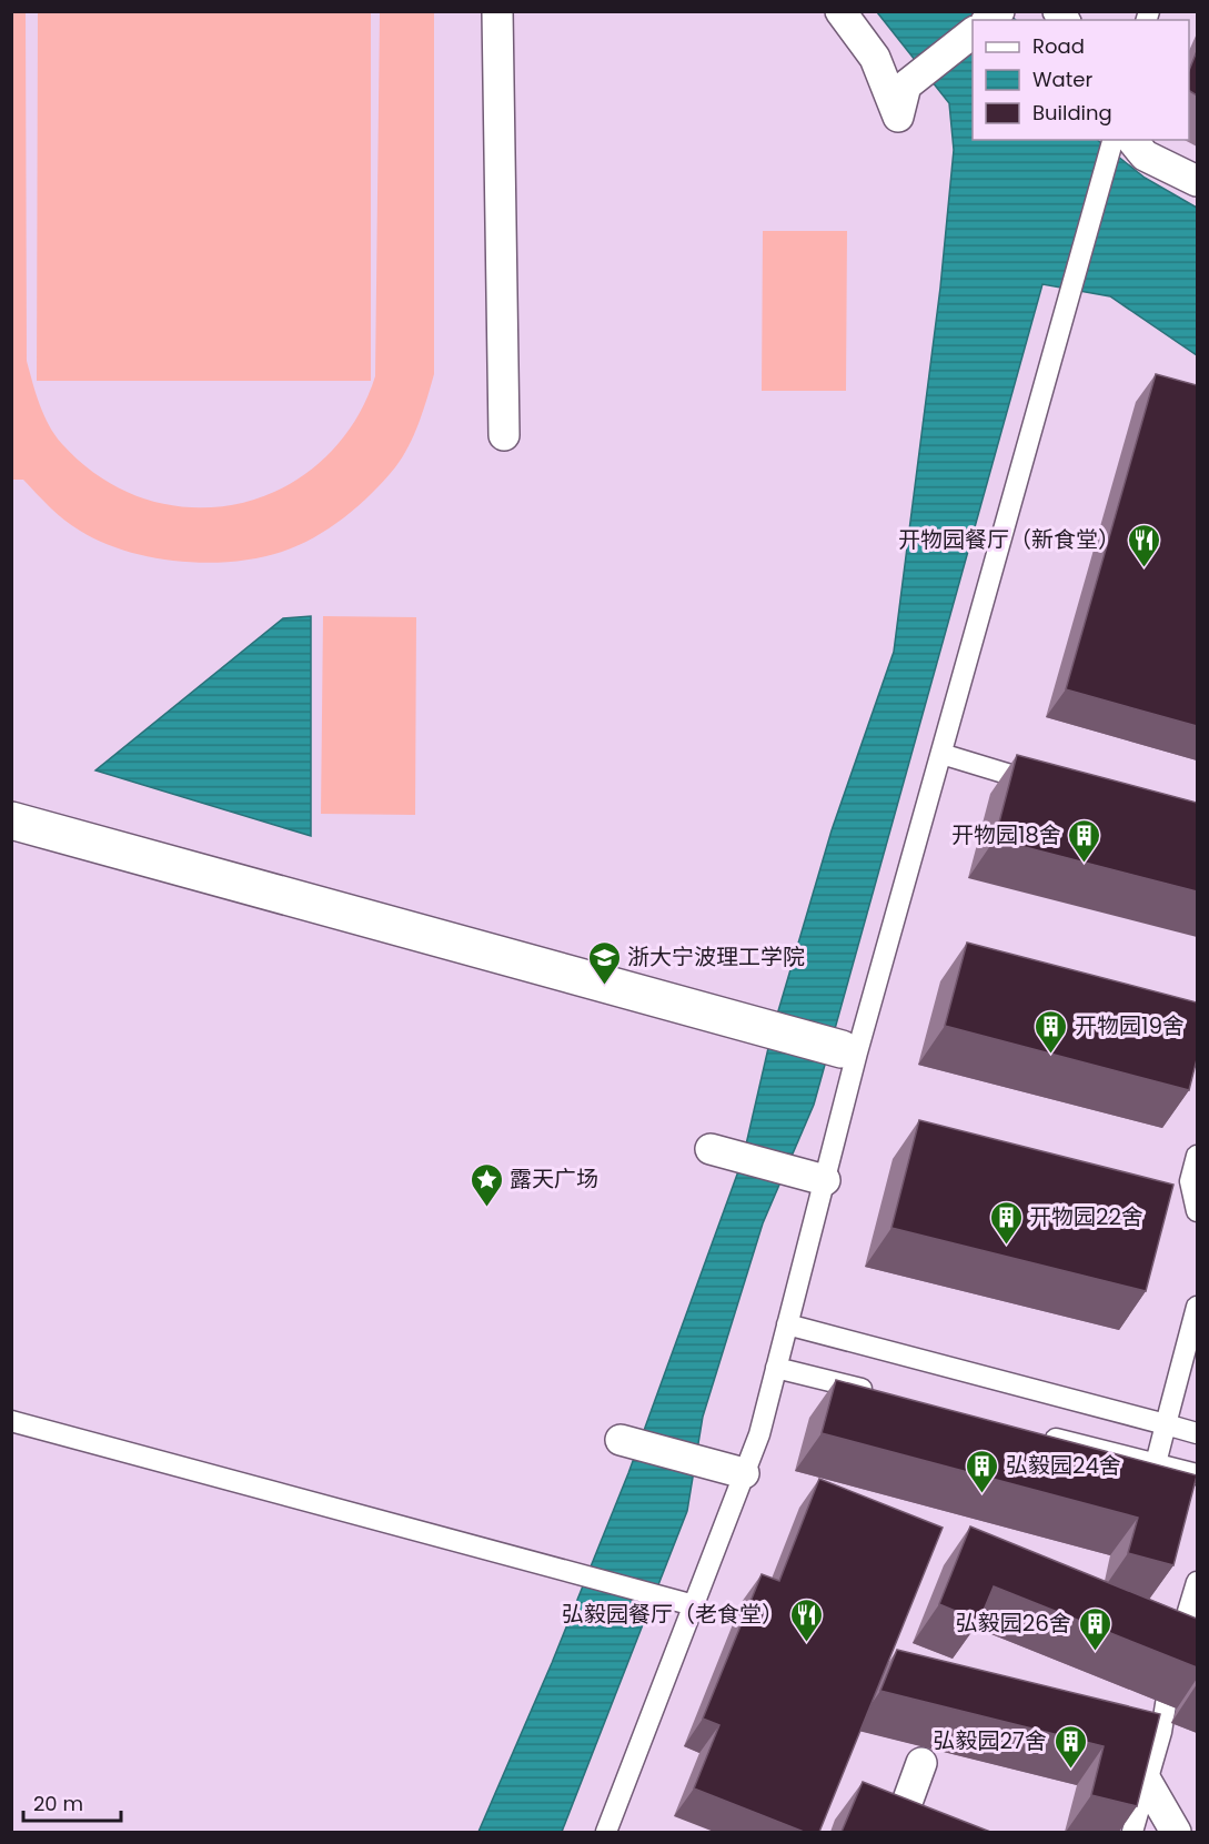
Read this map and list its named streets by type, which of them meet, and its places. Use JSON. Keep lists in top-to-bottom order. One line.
{"places":{"restaurant":["开物园餐厅（新食堂）","弘毅园餐厅（老食堂）"],"building":["开物园18舍","开物园19舍","开物园22舍","弘毅园24舍","弘毅园26舍","弘毅园27舍"],"school or university":["浙大宁波理工学院"],"place":["露天广场"]},"legend":["Road","Water","Building"],"scale_bar":"20 m"}
